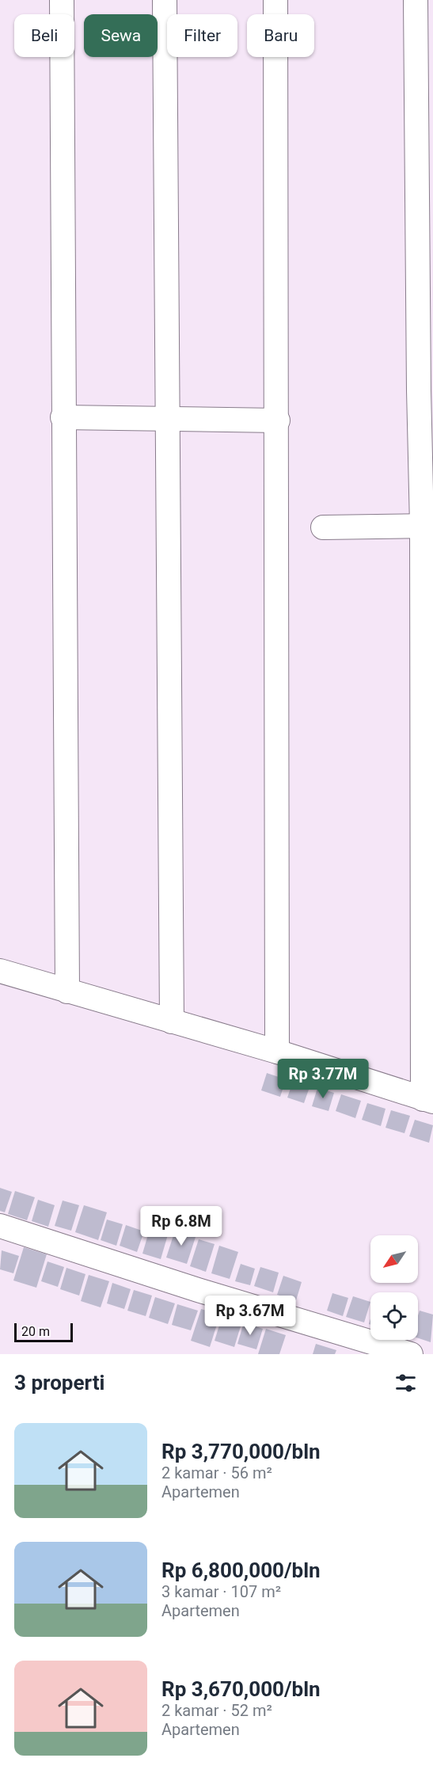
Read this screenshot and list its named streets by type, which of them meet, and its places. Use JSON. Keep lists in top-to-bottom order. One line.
{"scale_bar":"20 m","north":"bottom left","page":{"chip":["Beli","Sewa","Filter","Baru"],"price":["Rp 3.77M","Rp 6.8M","Rp 3.67M"],"scale":"20 m","heading":"3 properti","list":[{"name":"Rp 3,770,000/bln","note":"2 kamar · 56 m² · Apartemen"},{"name":"Rp 6,800,000/bln","note":"3 kamar · 107 m² · Apartemen"},{"name":"Rp 3,670,000/bln","note":"2 kamar · 52 m² · Apartemen"}]}}
